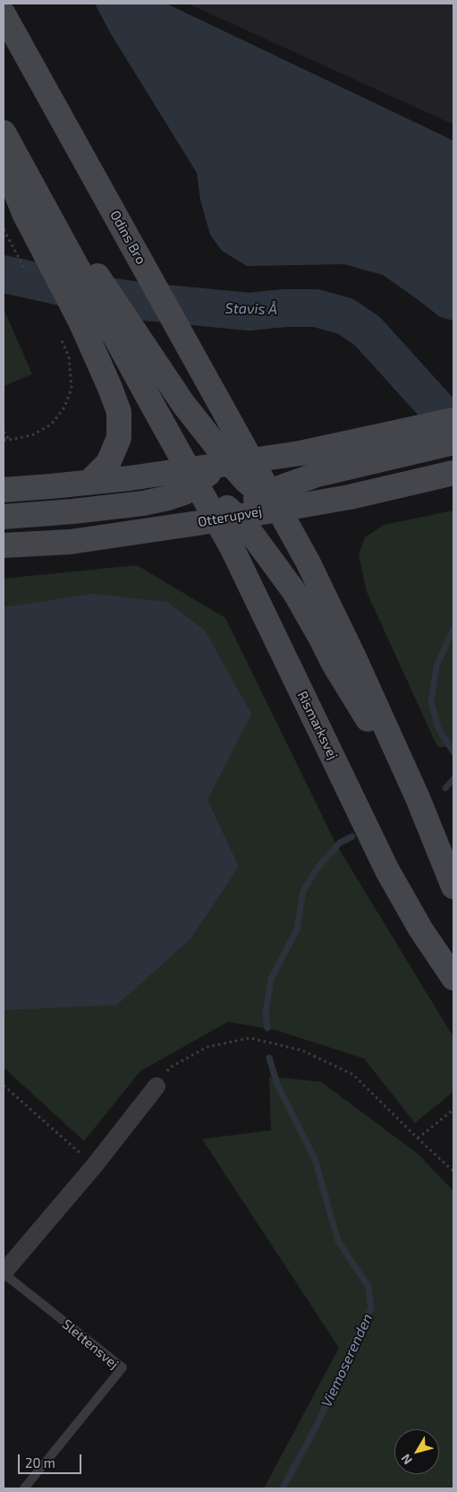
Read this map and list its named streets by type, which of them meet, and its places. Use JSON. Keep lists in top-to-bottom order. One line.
{"streets":{"main road":["Odins Bro","Otterupvej","Rismarksvej"],"street":["Slettensvej"]},"crossings":[["Otterupvej","Rismarksvej"]],"water":["Stavis Å","Viemoserenden"],"scale_bar":"20 m","north":"bottom left"}
